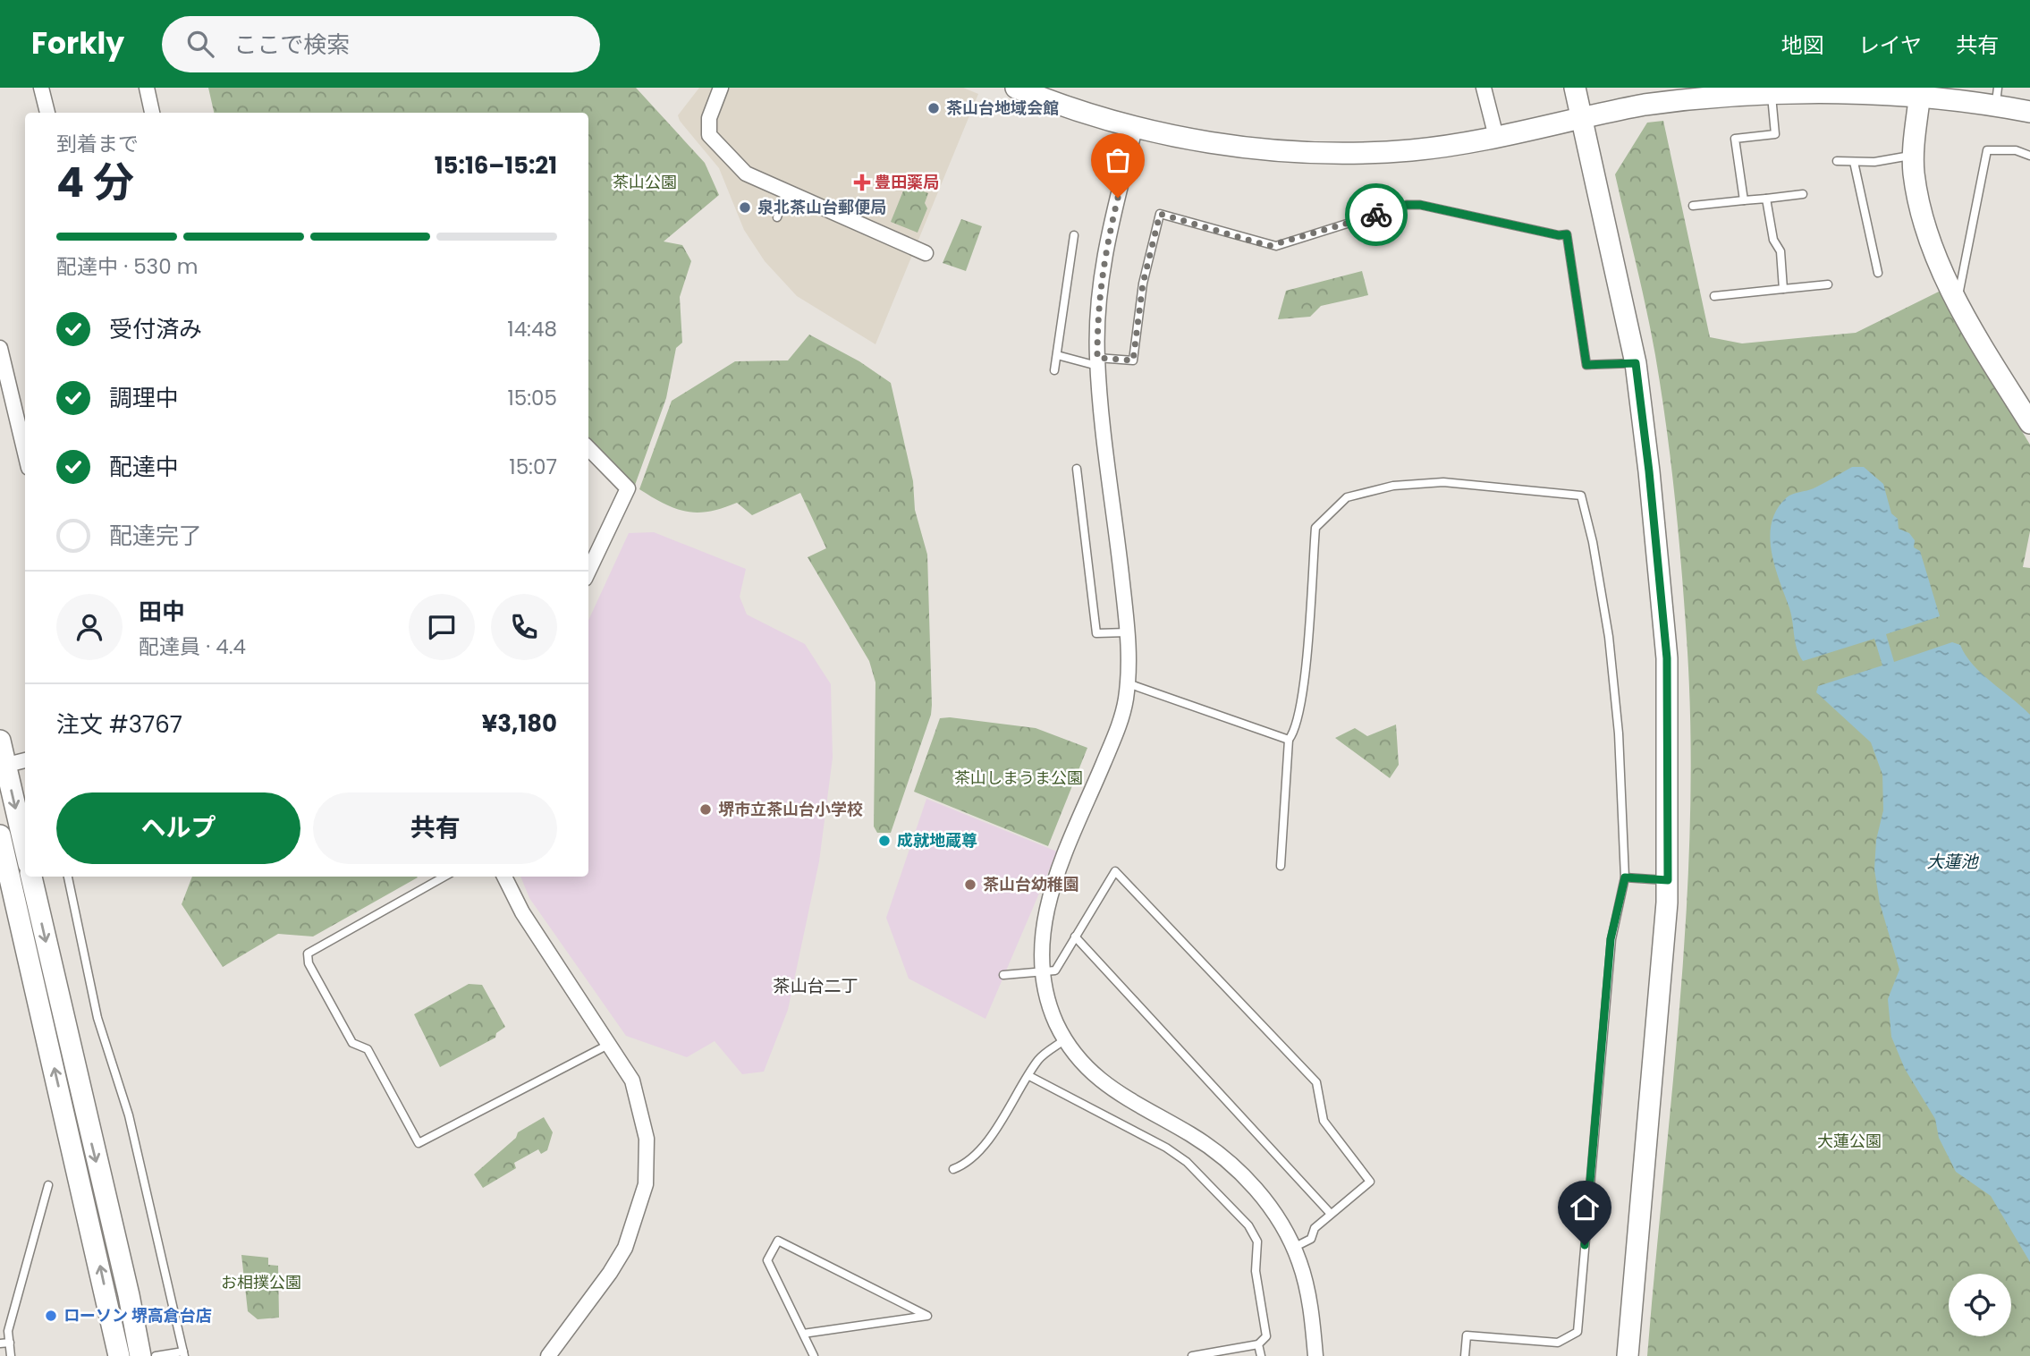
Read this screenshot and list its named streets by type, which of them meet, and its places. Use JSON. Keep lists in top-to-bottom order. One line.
{"districts":["茶山台二丁"],"water":["大蓮池"],"parks":["茶山公園","茶山しまうま公園","大蓮公園","お相撲公園"],"places":{"other":["茶山台地域会館","泉北茶山台郵便局","堺市立茶山台小学校","成就地蔵尊","茶山台幼稚園","ローソン 堺高倉台店"],"health":["豊田薬局"]},"page":{"header":"Forkly","search":"ここで検索","nav":["地図","レイヤ","共有"],"heading":["4 分","到着まで","15:16–15:21"],"panel":["田中","配達員 · 4.4","注文 #3767","¥3,180"],"bar":"配達中 · 530 m","list":[["受付済み","14:48"],["調理中","15:05"],["配達中","15:07"],"配達完了"],"buttons":["ヘルプ","共有"]}}
